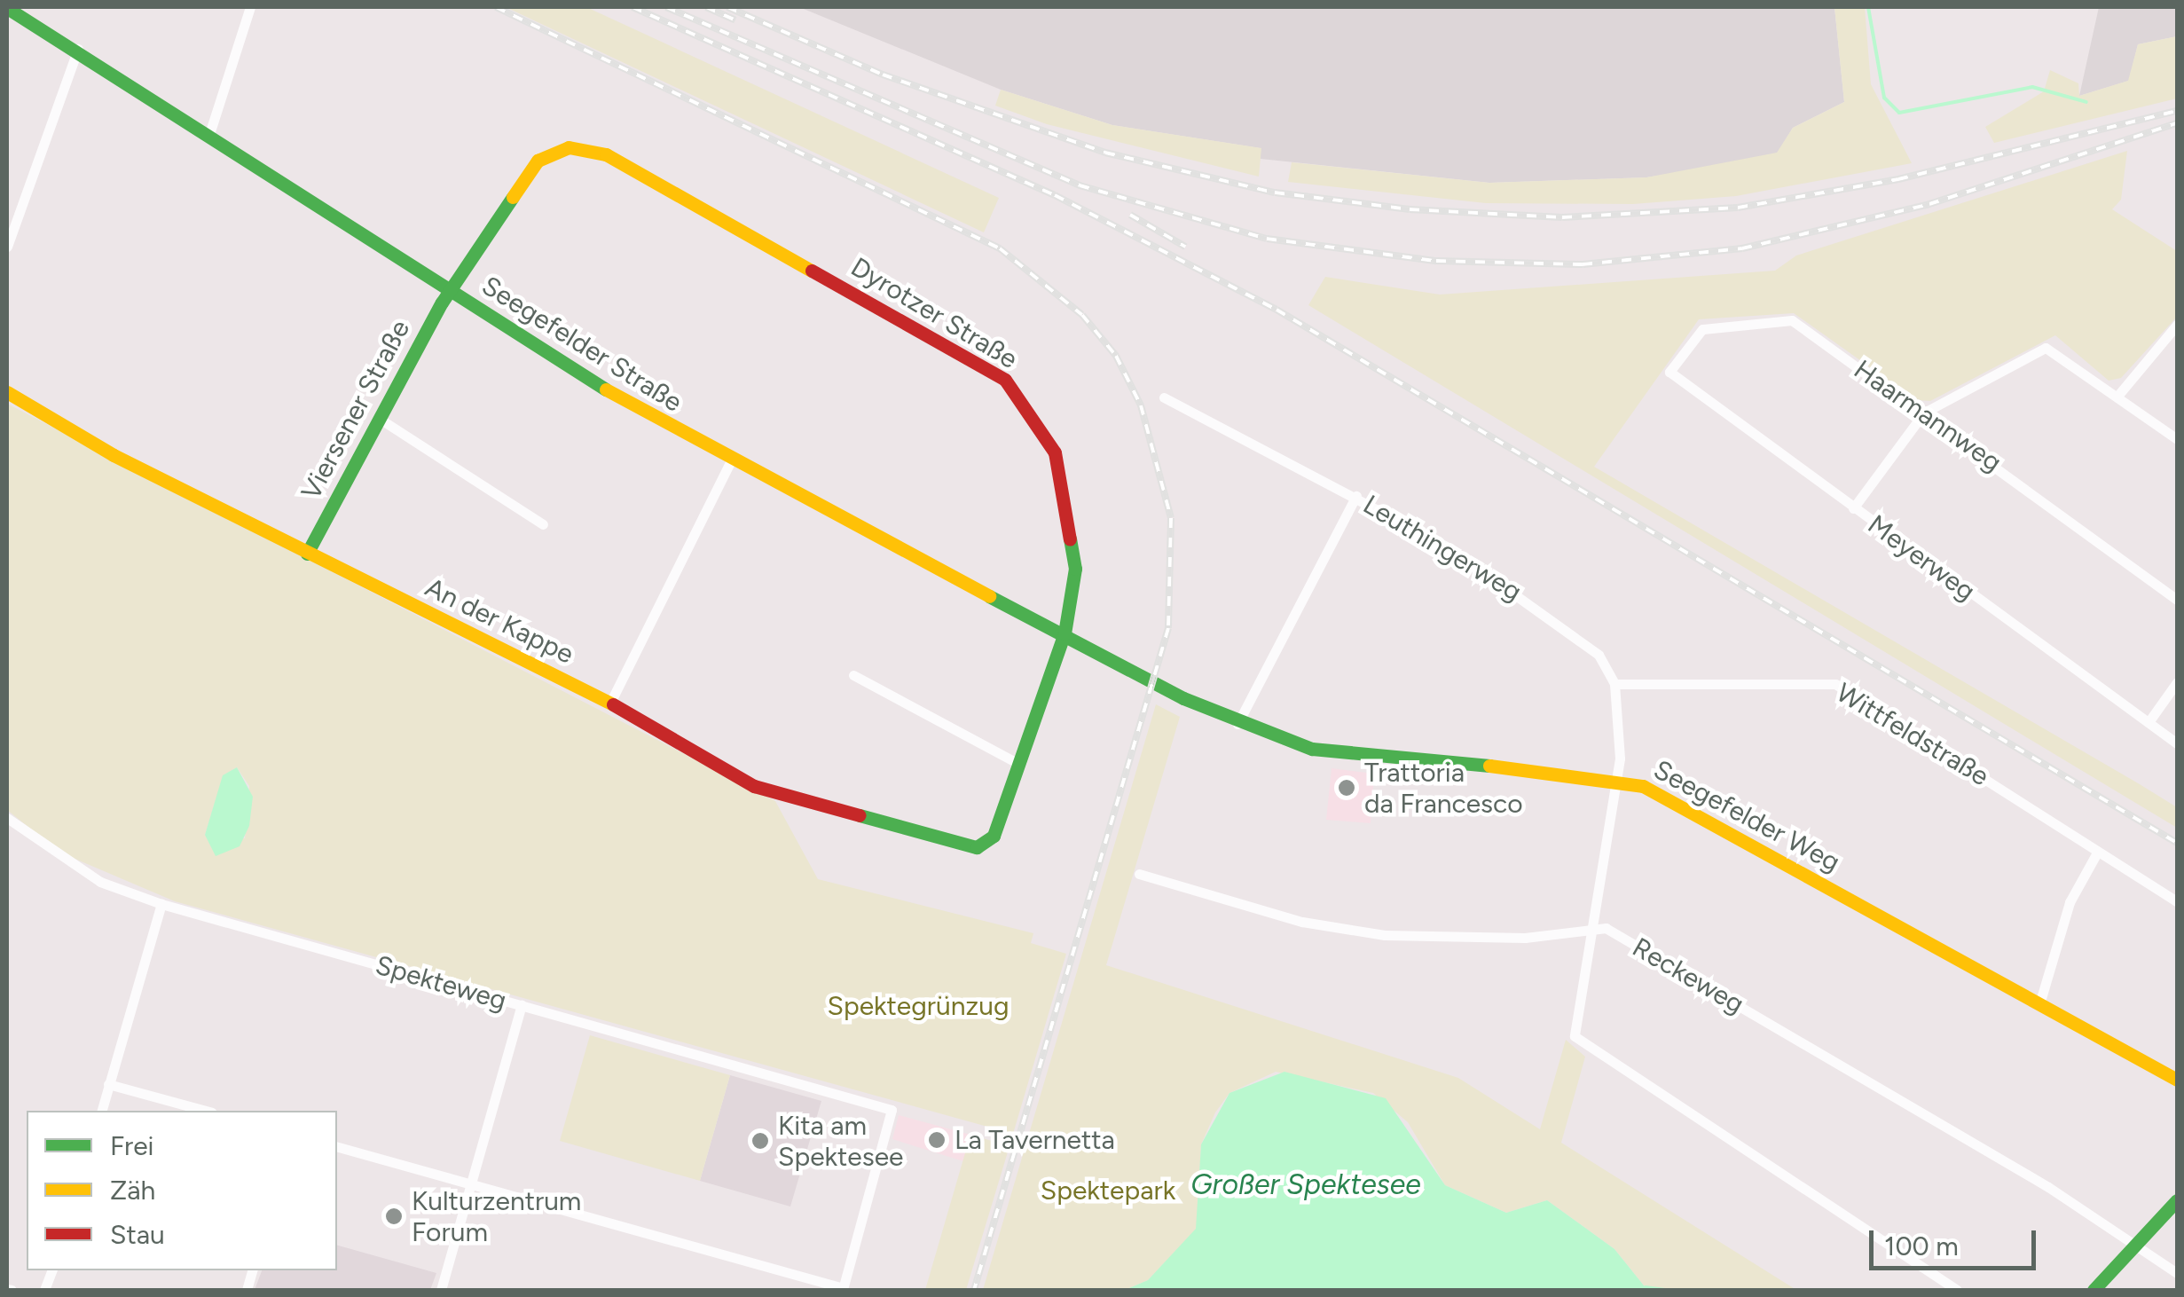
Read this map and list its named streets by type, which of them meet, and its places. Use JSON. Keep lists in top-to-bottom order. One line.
{"streets":{"street":["Dyrotzer Straße","Seegefelder Straße","Viersener Straße","Haarmannweg","Leuthingerweg","Meyerweg","An der Kappe","Wittfeldstraße","Seegefelder Weg","Reckeweg","Spekteweg"]},"crossings":[["Dyrotzer Straße","Seegefelder Straße"],["Dyrotzer Straße","Viersener Straße"],["Dyrotzer Straße","An der Kappe"],["Seegefelder Straße","Viersener Straße"],["Seegefelder Straße","Seegefelder Weg"],["Viersener Straße","An der Kappe"],["Haarmannweg","Meyerweg"],["Leuthingerweg","Wittfeldstraße"]],"water":["Großer Spektesee"],"parks":["Spektegrünzug","Spektepark"],"places":["Trattoria da Francesco","La Tavernetta","Kita am Spektesee","Kulturzentrum Forum"],"legend":["Frei","Zäh","Stau"],"scale_bar":"100 m"}
